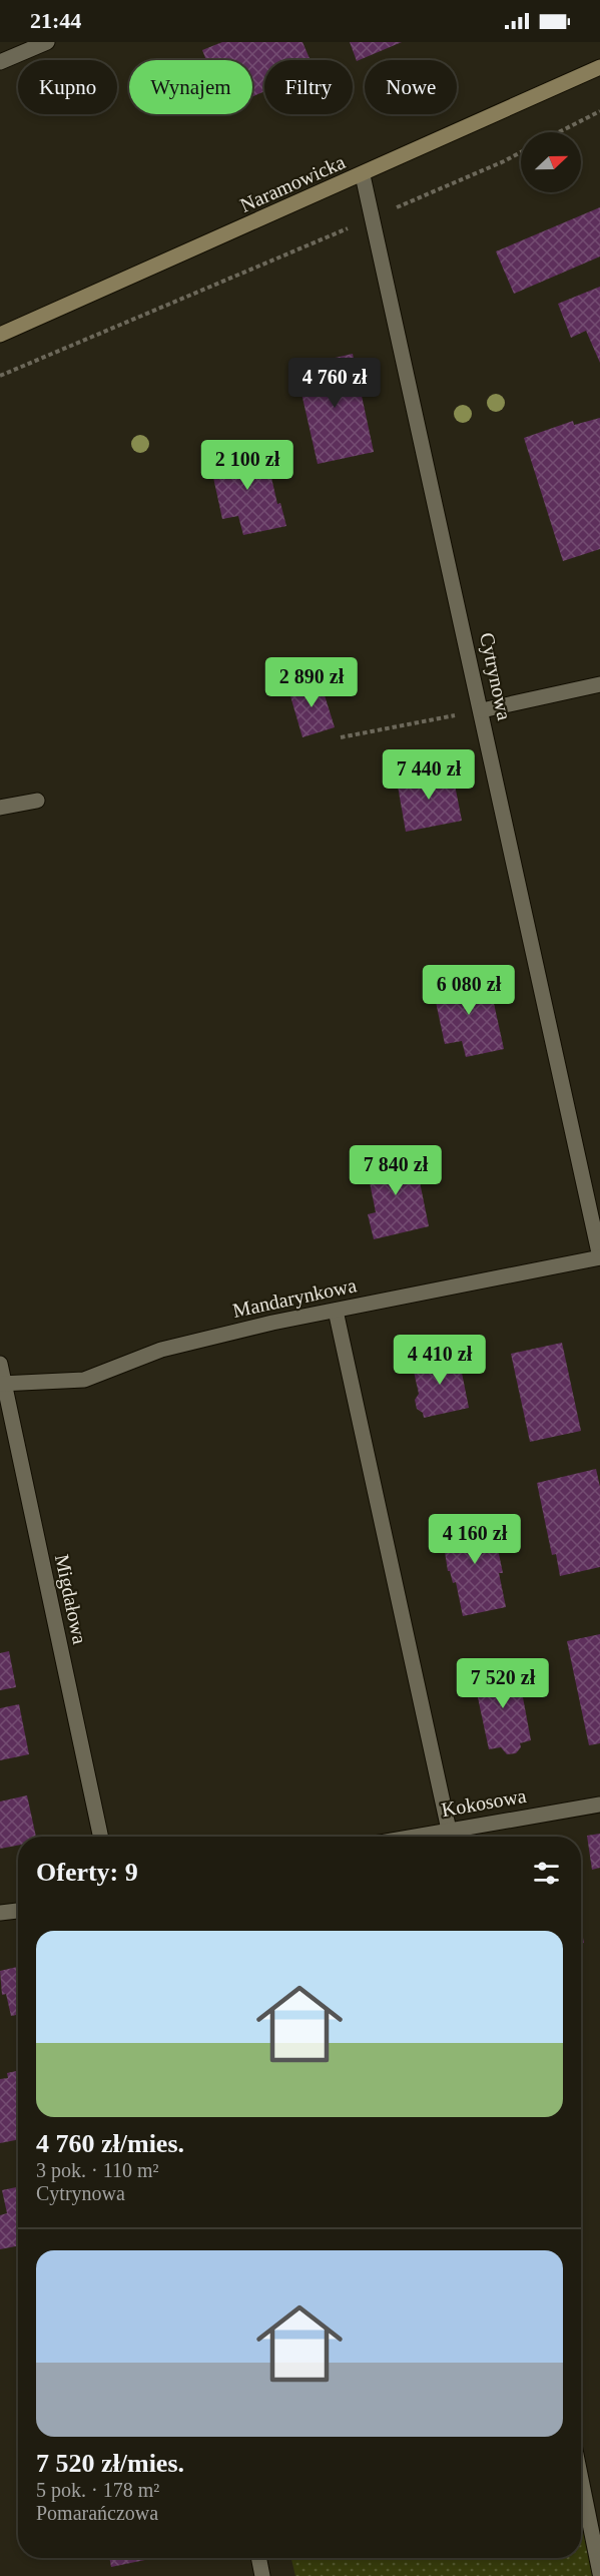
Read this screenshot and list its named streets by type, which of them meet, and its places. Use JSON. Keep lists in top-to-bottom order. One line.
{"streets":{"street":["Naramowicka","Cytrynowa","Mandarynkowa","Migdałowa","Kokosowa"]},"crossings":[["Naramowicka","Cytrynowa"],["Cytrynowa","Mandarynkowa"],["Mandarynkowa","Migdałowa"]],"north":"right","page":{"status":"21:44","chip":["Kupno","Wynajem","Filtry","Nowe"],"price":["4 760 zł","2 100 zł","2 890 zł","7 440 zł","6 080 zł","7 840 zł","4 410 zł","4 160 zł","7 520 zł"],"heading":"Oferty: 9","list":[{"name":"4 760 zł/mies.","note":"3 pok. · 110 m² · Cytrynowa"},{"name":"7 520 zł/mies.","note":"5 pok. · 178 m² · Pomarańczowa"}]}}
